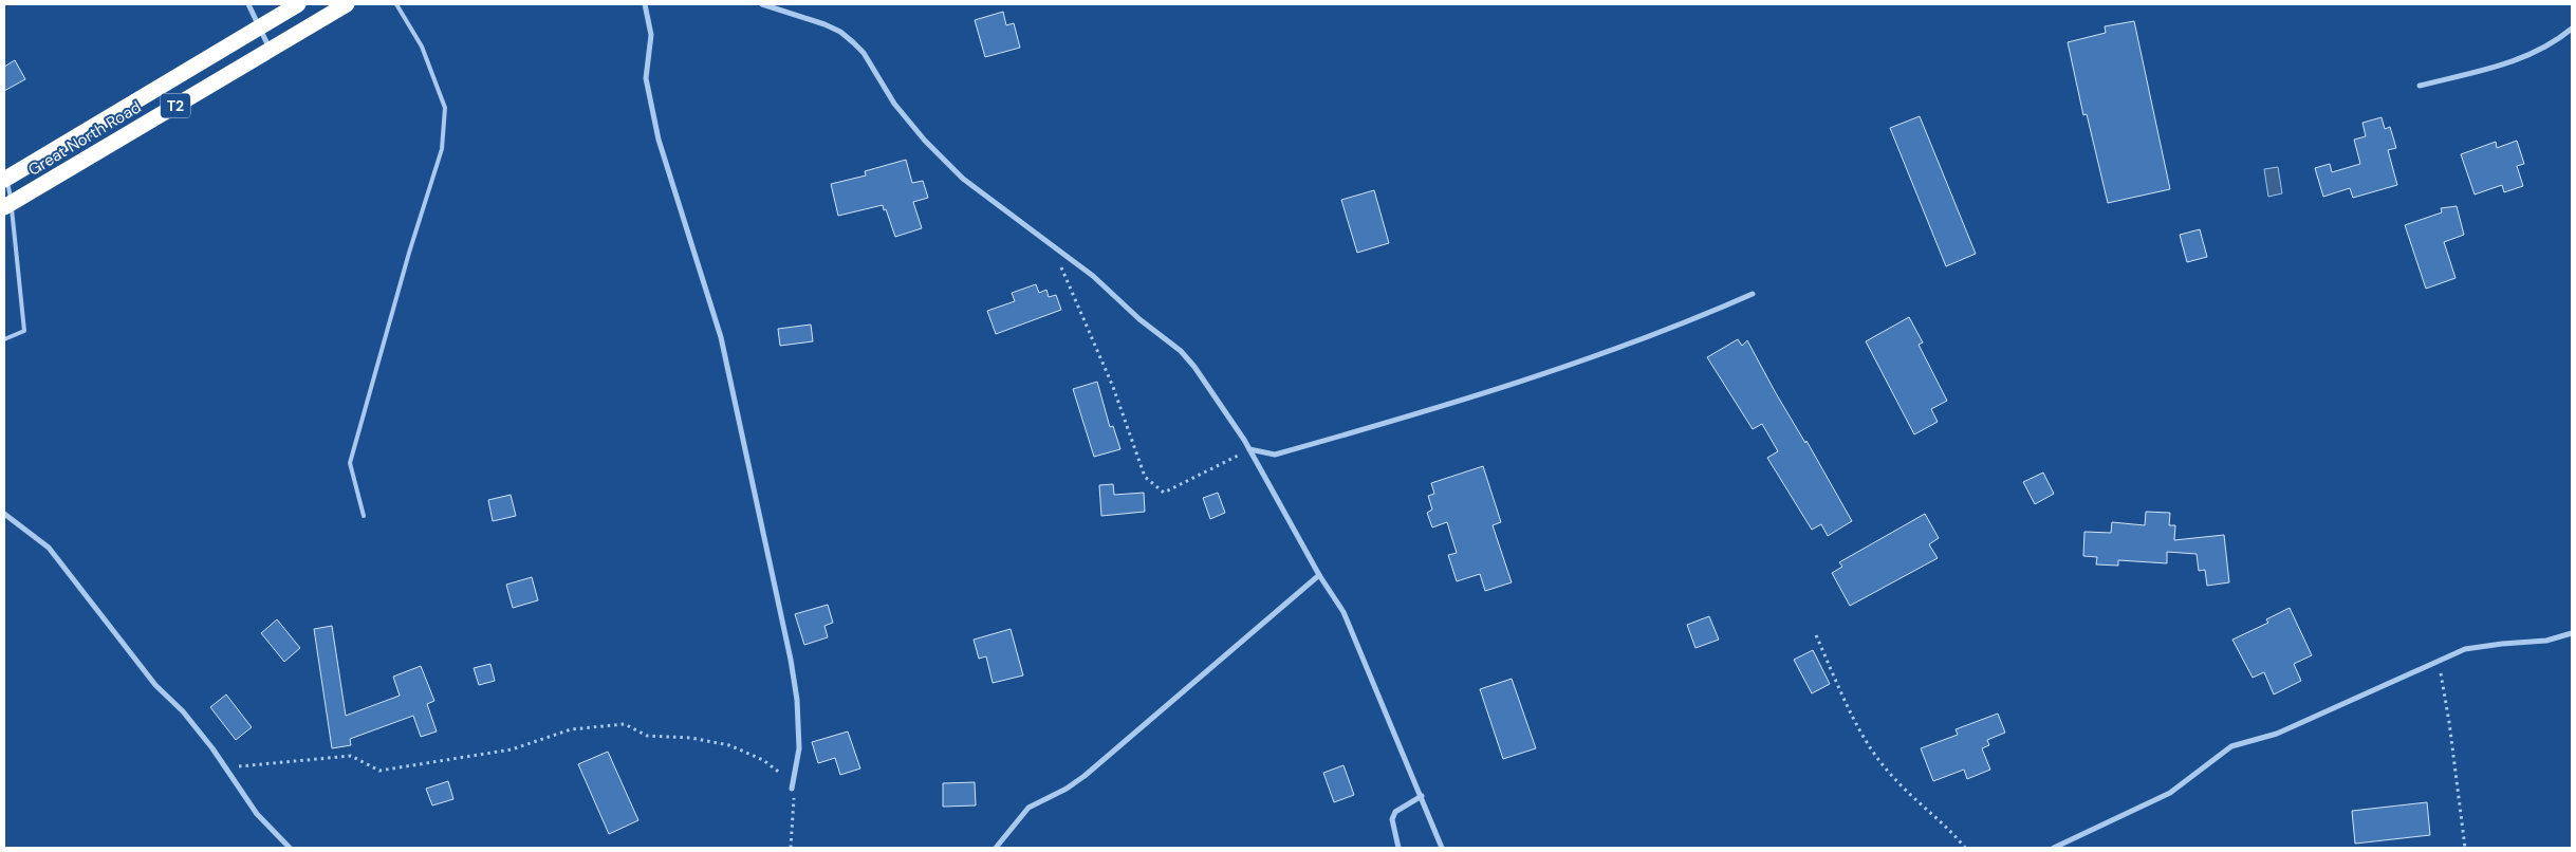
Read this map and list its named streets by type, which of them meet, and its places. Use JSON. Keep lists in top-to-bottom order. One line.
{"streets":{"highway":["T2","Great North Road"]}}
